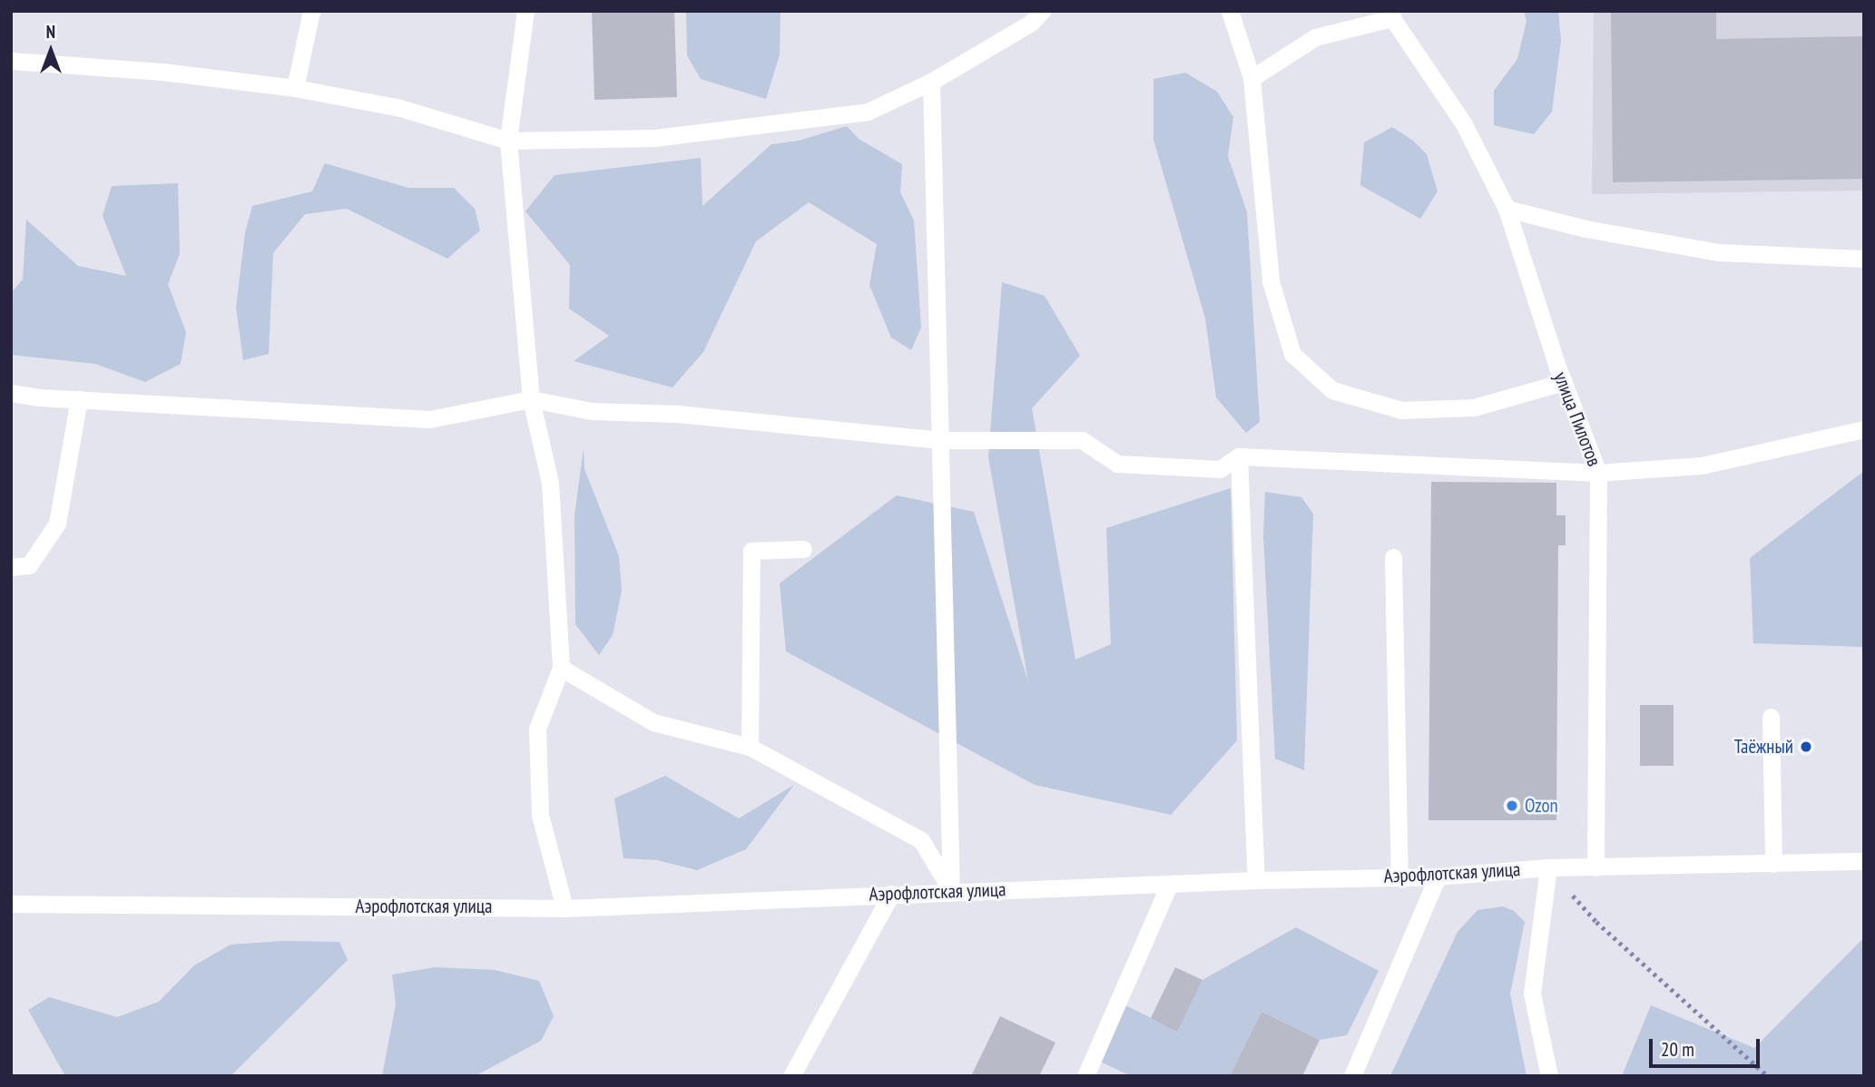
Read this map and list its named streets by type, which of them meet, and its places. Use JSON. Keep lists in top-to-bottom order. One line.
{"streets":{"street":["улица Пилотов","Аэрофлотская улица"]},"crossings":[["улица Пилотов","Аэрофлотская улица"]],"places":["Таёжный","Ozon"],"scale_bar":"20 m","north":"top"}
